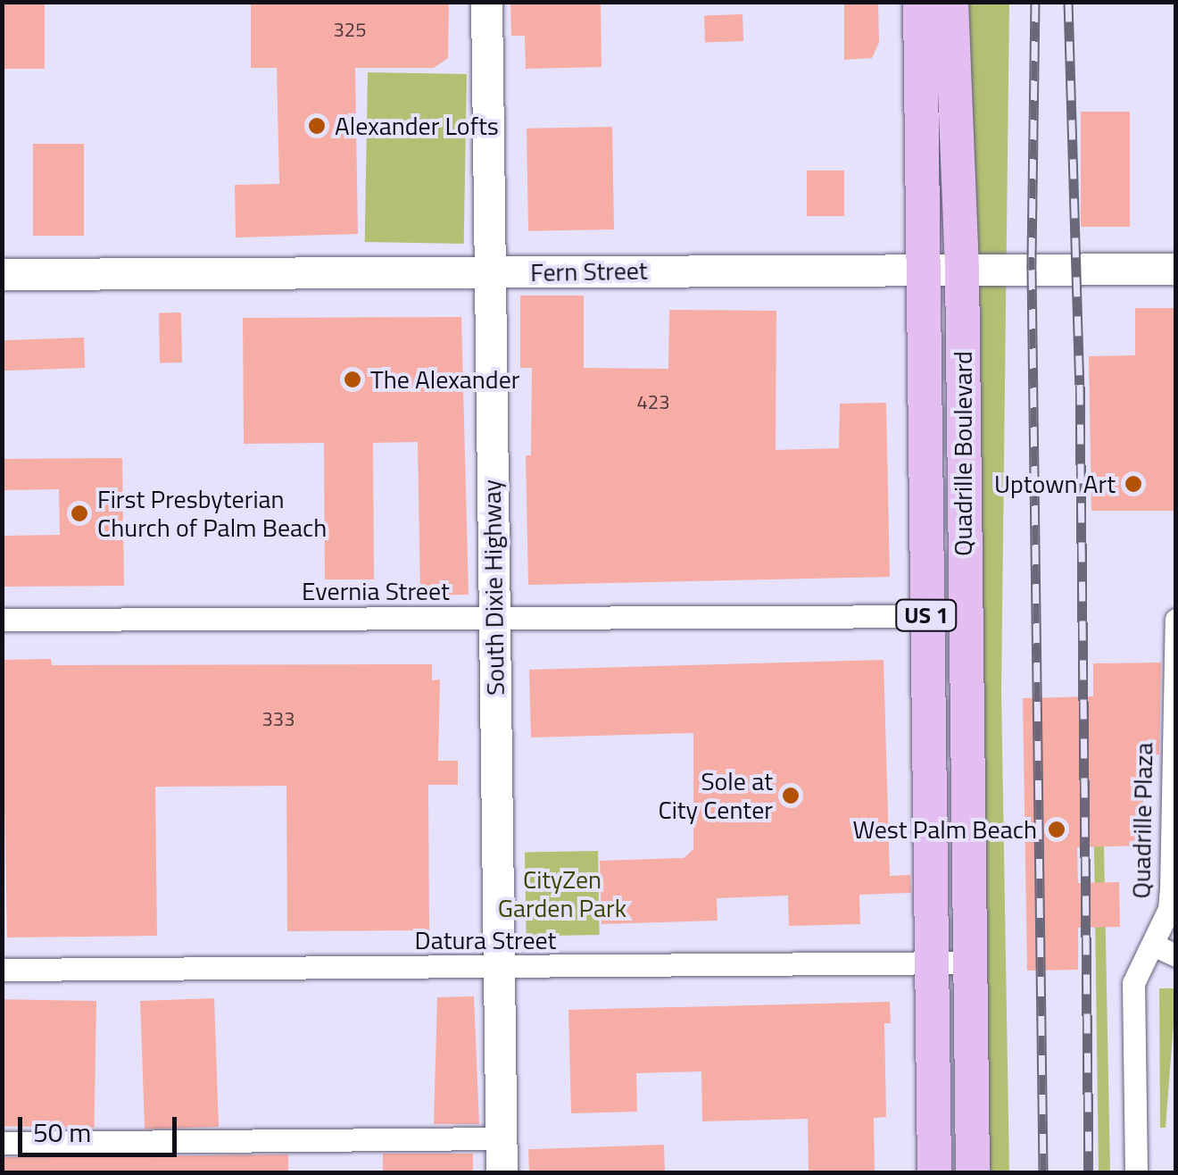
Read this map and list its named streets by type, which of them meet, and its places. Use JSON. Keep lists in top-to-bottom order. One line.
{"streets":{"main road":["Quadrille Boulevard","US 1"],"street":["Fern Street","South Dixie Highway","Evernia Street","Quadrille Plaza","Datura Street"]},"crossings":[["Fern Street","Quadrille Boulevard"],["Fern Street","South Dixie Highway"],["Quadrille Boulevard","Evernia Street"],["Quadrille Boulevard","Datura Street"],["South Dixie Highway","Evernia Street"],["South Dixie Highway","Datura Street"]],"parks":["CityZen Garden Park"],"places":["Alexander Lofts","The Alexander","Uptown Art","First Presbyterian Church of Palm Beach","Sole at City Center","West Palm Beach"],"house_numbers":["325","423","333"],"scale_bar":"50 m"}
